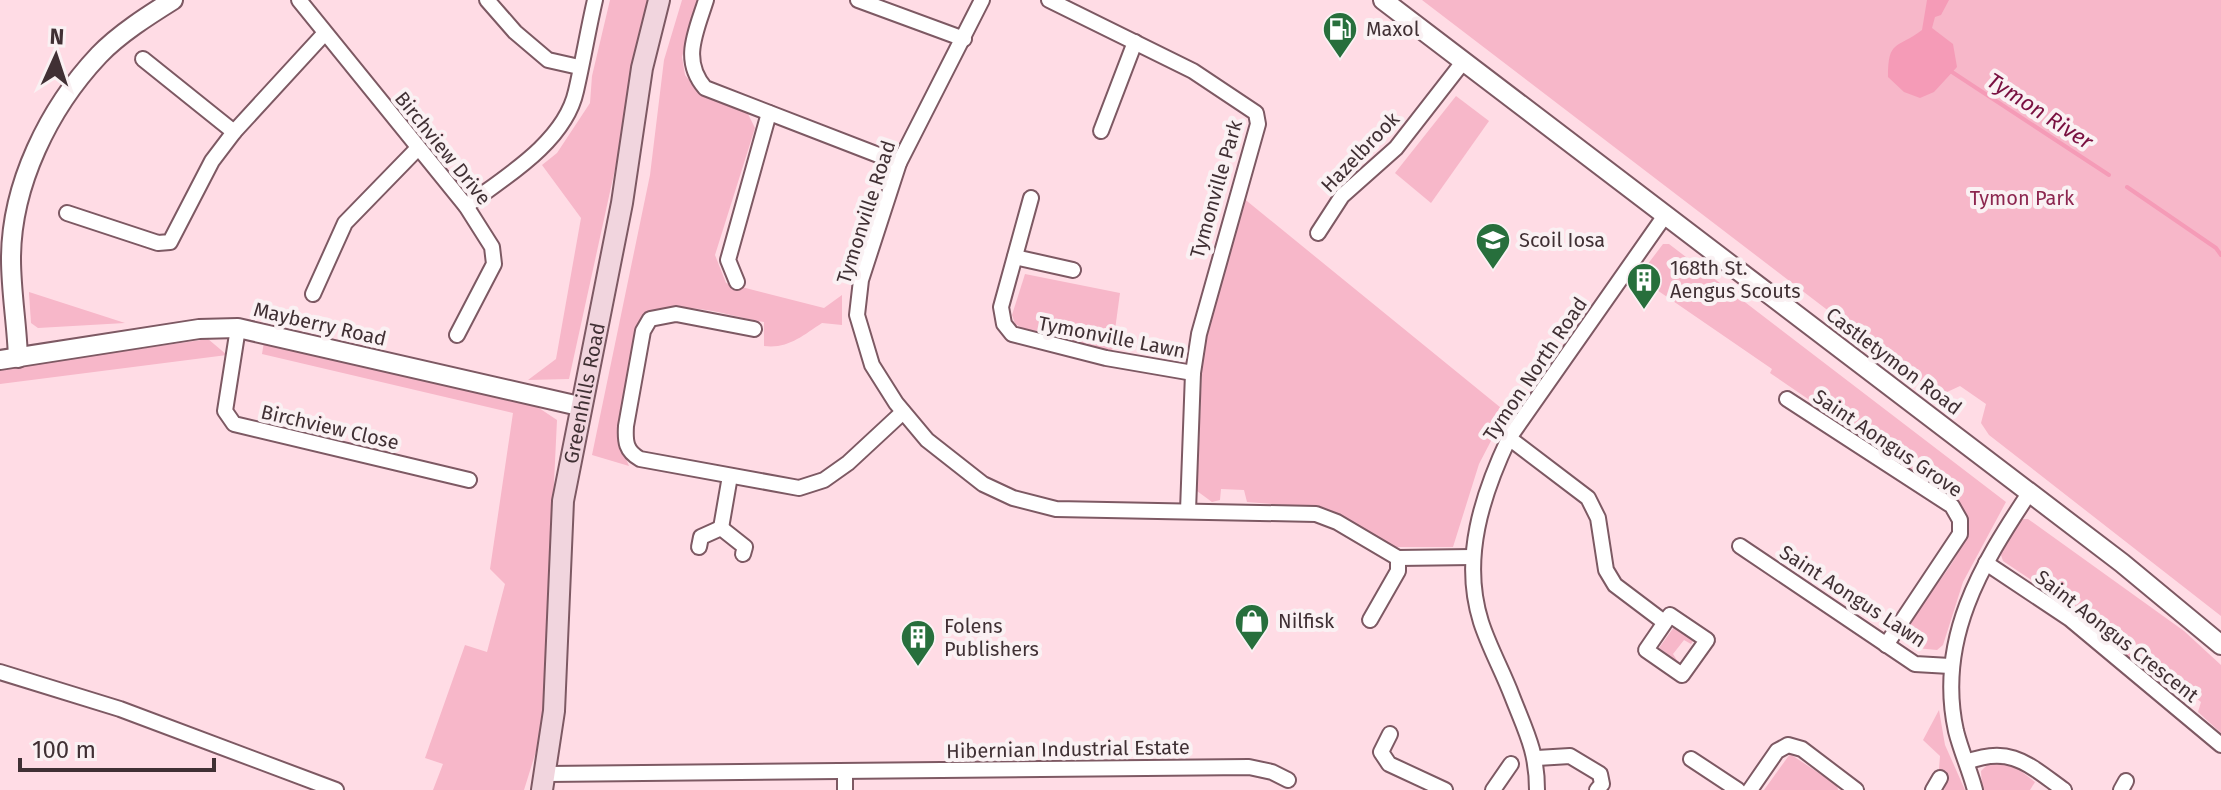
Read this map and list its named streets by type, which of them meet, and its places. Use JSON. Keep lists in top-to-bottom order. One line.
{"streets":{"main road":["Greenhills Road"],"street":["Birchview Drive","Hazelbrook","Tymonville Park","Tymonville Road","Mayberry Road","Tymonville Lawn","Castletymon Road","Tymon North Road","Birchview Close","Saint Aongus Grove","Saint Aongus Lawn","Saint Aongus Crescent","Hibernian Industrial Estate"]},"crossings":[["Hazelbrook","Castletymon Road"],["Tymonville Park","Tymonville Road"],["Tymonville Park","Tymonville Lawn"],["Mayberry Road","Greenhills Road"],["Mayberry Road","Birchview Close"],["Castletymon Road","Tymon North Road"],["Greenhills Road","Hibernian Industrial Estate"],["Saint Aongus Grove","Saint Aongus Lawn"]],"water":["Tymon River"],"parks":["Tymon Park"],"places":{"fuel station":["Maxol"],"school or university":["Scoil Iosa"],"building":["168th St. Aengus Scouts","Folens Publishers"],"shop":["Nilfisk"]},"scale_bar":"100 m","north":"top"}
